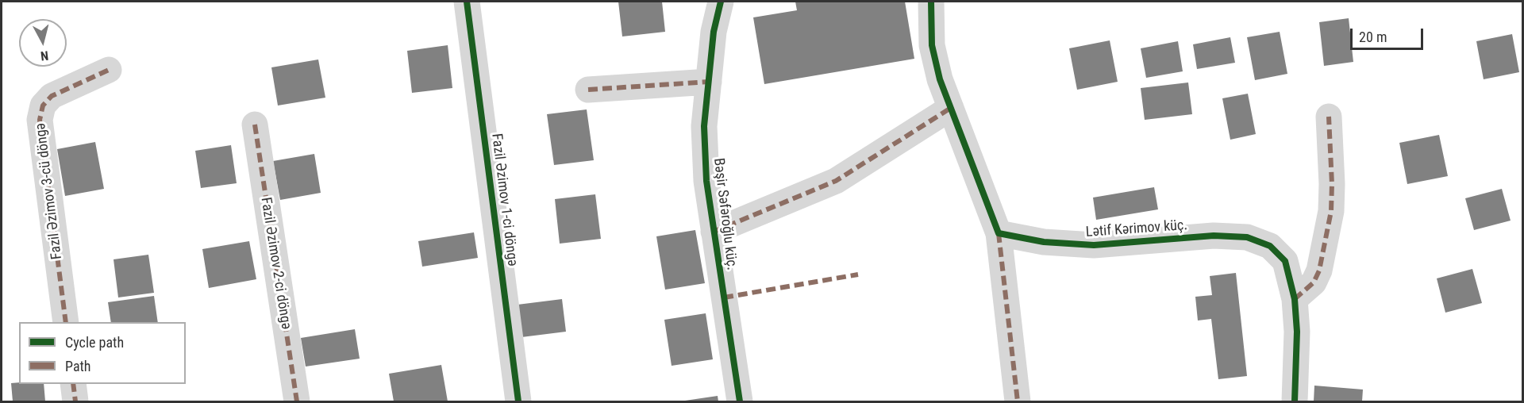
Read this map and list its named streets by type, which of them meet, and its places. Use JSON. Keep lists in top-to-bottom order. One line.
{"streets":{"street":["Fazil Əzimov 3-cü döngə","Fazil Əzimov 1-ci döngə","Bəşir Səfəroğlu küç.","Lətif Kərimov küç.","Fazil Əzimov 2-ci döngə"]},"legend":["Cycle path","Path"],"scale_bar":"20 m","north":"bottom"}
